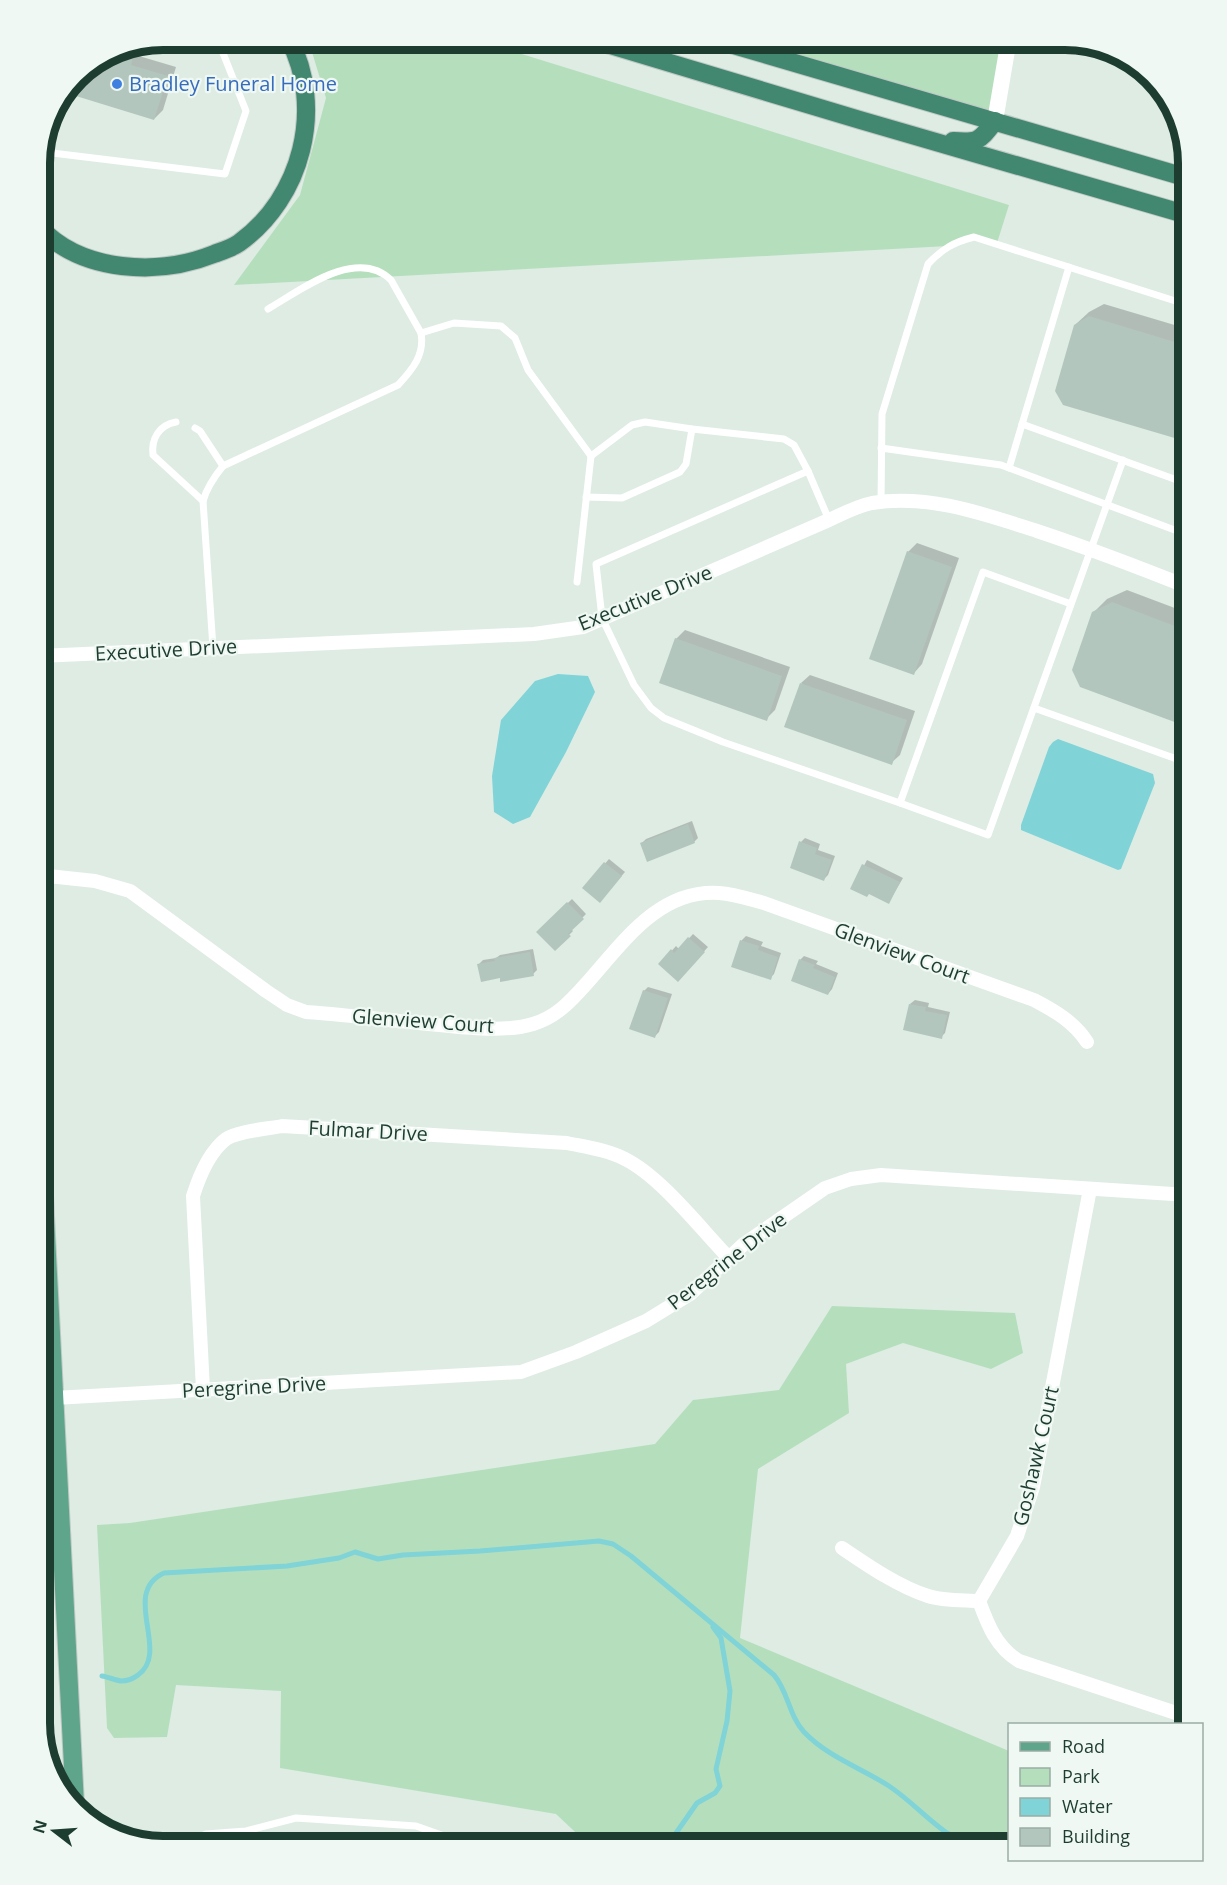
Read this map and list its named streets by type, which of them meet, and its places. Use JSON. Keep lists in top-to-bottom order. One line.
{"streets":{"street":["Executive Drive","Glenview Court","Fulmar Drive","Peregrine Drive","Goshawk Court"]},"crossings":[["Fulmar Drive","Peregrine Drive"],["Peregrine Drive","Goshawk Court"]],"places":["Bradley Funeral Home"],"legend":["Road","Park","Water","Building"],"north":"left"}
